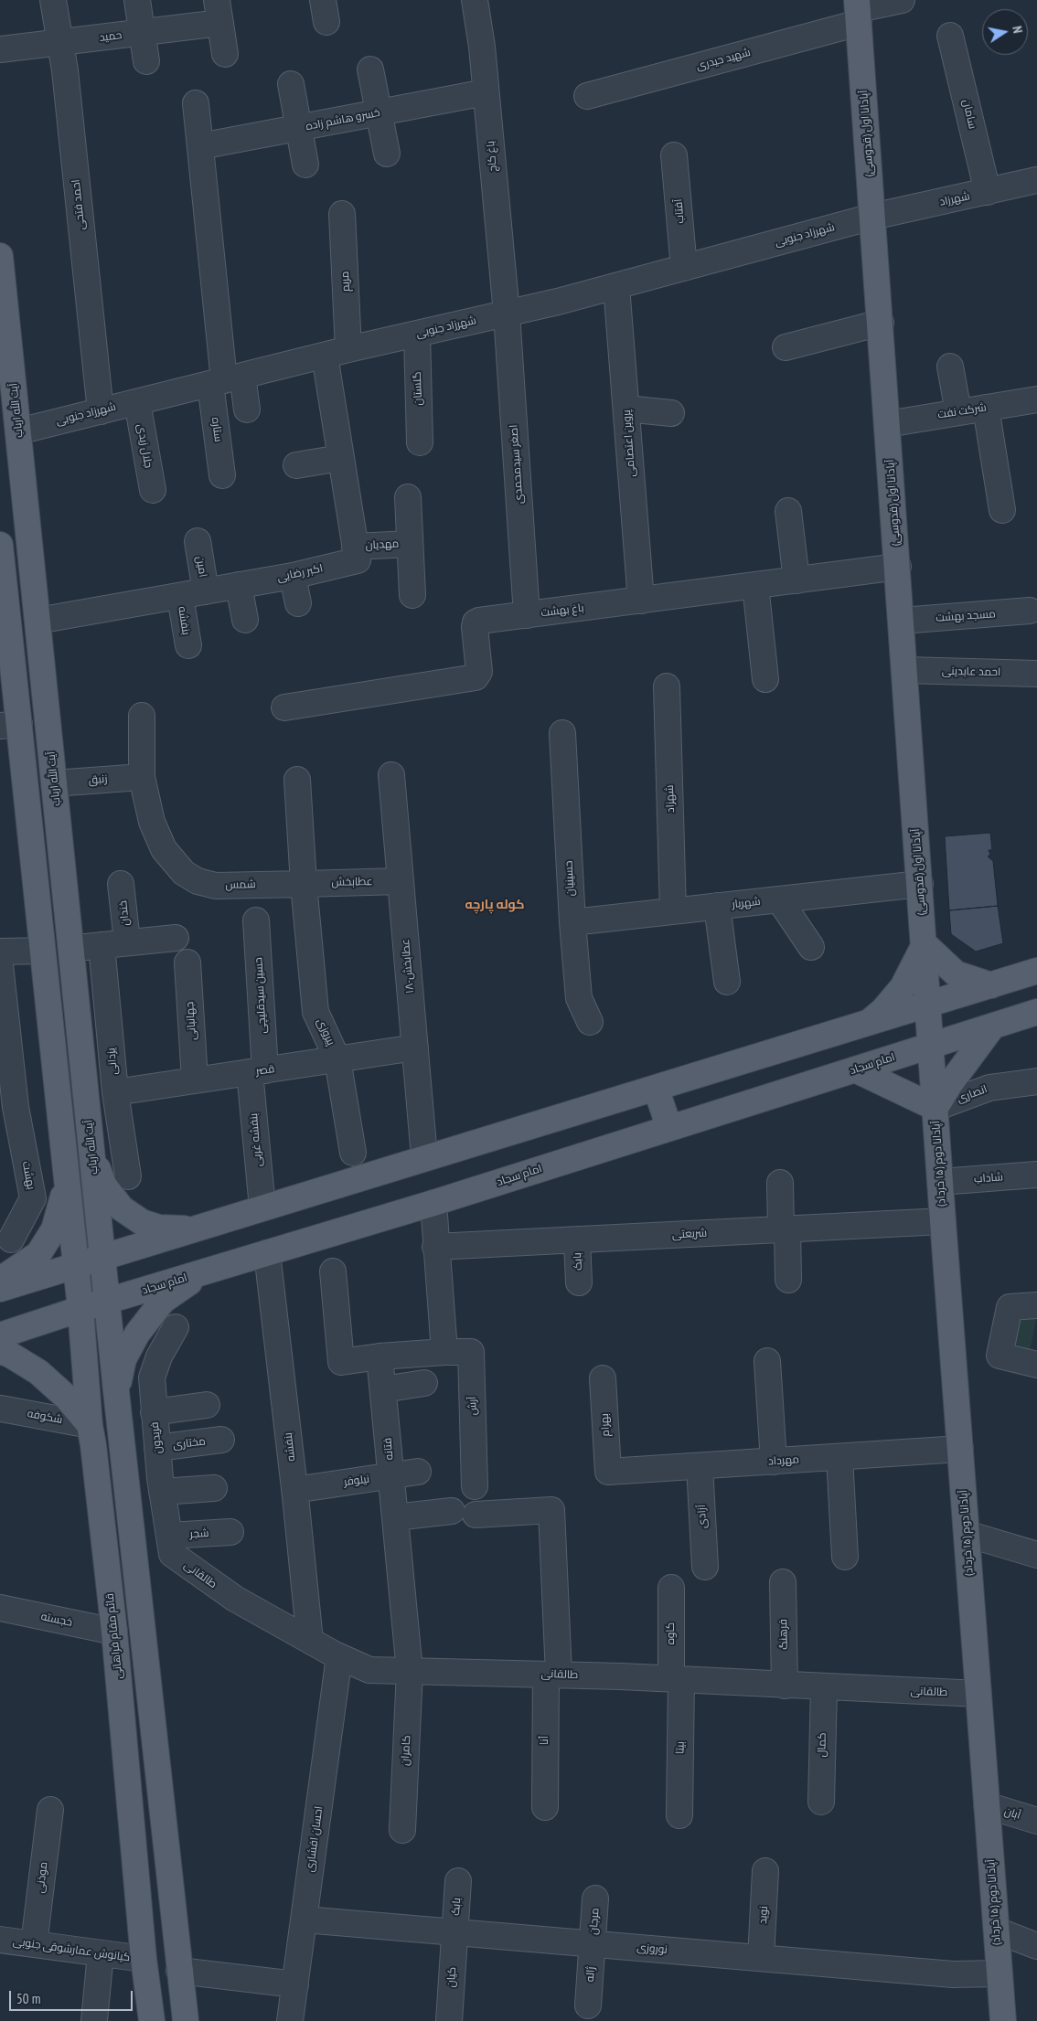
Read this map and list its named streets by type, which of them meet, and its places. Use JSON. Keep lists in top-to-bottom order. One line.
{"streets":{"main road":["آپادانا اول (قدوسی)","آیت الله ارباب","امام سجاد","آپادانا دوم (۱۵ خرداد)","قائم مقام فراهانی"],"street":["حمید","شهید حیدری","سامان","خسرو هاشم زاده","باغ کاج","شهرزاد","احمد فتحی","آفتاب","شهرزاد جنوبی","مریم","گلستان","شرکت نفت","ستاره","پروین اعتصامی","جلال زیدی","اصغر سیدمحمدی","مهدیان","امین","اکبر رضایی","باغ بهشت","مسجد بهشت","بنفشه","احمد عابدینی","زنبق","شهزاد","حسینیان","عطابخش","شمس","شهریار","خندان","۱۸-عطابخش","حسین سیدقلیچی","جهانبانی","پیروزی","یزدانی","قصر","انصاری","بنفشه غربی","بهشت","شاداب","شریعتی","بابک","آرش","شکوفه","بهرام","فریدون","مختاری","فتانه","مهرداد","نیلوفر","آزادی","شجر","طالقانی","خجسته","کاوه","فرهنگ","آنا","کمال","بیتا","کامران","آبان","احسان افشاری","موذنی","نوید","مرجان","نوروزی","کیانوش عمارشوقی جنوبی","ژاله","کیان"]},"crossings":[["حمید","احمد فتحی"],["شهید حیدری","آپادانا اول (قدوسی)"],["سامان","شهرزاد"],["خسرو هاشم زاده","باغ کاج"],["آپادانا اول (قدوسی)","شهرزاد"],["آپادانا اول (قدوسی)","شهرزاد جنوبی"],["آپادانا اول (قدوسی)","شرکت نفت"],["آپادانا اول (قدوسی)","باغ بهشت"],["آپادانا اول (قدوسی)","مسجد بهشت"],["آپادانا اول (قدوسی)","احمد عابدینی"],["آپادانا اول (قدوسی)","شهریار"],["آپادانا اول (قدوسی)","آپادانا دوم (۱۵ خرداد)"],["باغ کاج","شهرزاد جنوبی"],["باغ کاج","اصغر سیدمحمدی"],["شهرزاد","شهرزاد جنوبی"],["احمد فتحی","شهرزاد جنوبی"],["آفتاب","شهرزاد جنوبی"],["شهرزاد جنوبی","مریم"],["شهرزاد جنوبی","گلستان"],["شهرزاد جنوبی","آیت الله ارباب"],["شهرزاد جنوبی","ستاره"],["شهرزاد جنوبی","پروین اعتصامی"],["شهرزاد جنوبی","جلال زیدی"],["شهرزاد جنوبی","اصغر سیدمحمدی"],["شهرزاد جنوبی","اکبر رضایی"],["آیت الله ارباب","اکبر رضایی"],["آیت الله ارباب","زنبق"],["آیت الله ارباب","امام سجاد"],["پروین اعتصامی","باغ بهشت"],["اصغر سیدمحمدی","باغ بهشت"],["مهدیان","اکبر رضایی"],["امین","اکبر رضایی"],["اکبر رضایی","بنفشه"],["بنفشه","امام سجاد"],["بنفشه","نیلوفر"],["بنفشه","طالقانی"],["زنبق","شمس"],["شهزاد","شهریار"],["حسینیان","شهریار"],["عطابخش","شمس"],["عطابخش","۱۸-عطابخش"],["عطابخش","پیروزی"],["شمس","پیروزی"],["۱۸-عطابخش","قصر"],["حسین سیدقلیچی","قصر"],["حسین سیدقلیچی","بنفشه غربی"],["جهانبانی","قصر"],["پیروزی","قصر"],["یزدانی","قصر"],["امام سجاد","آپادانا دوم (۱۵ خرداد)"],["امام سجاد","قائم مقام فراهانی"],["قصر","بنفشه غربی"],["انصاری","آپادانا دوم (۱۵ خرداد)"],["آپادانا دوم (۱۵ خرداد)","شاداب"],["آپادانا دوم (۱۵ خرداد)","شریعتی"],["آپادانا دوم (۱۵ خرداد)","مهرداد"],["آپادانا دوم (۱۵ خرداد)","طالقانی"],["آپادانا دوم (۱۵ خرداد)","آبان"],["آپادانا دوم (۱۵ خرداد)","نوروزی"],["شریعتی","بابک"],["بابک","نوروزی"],["بابک","کیان"],["آرش","فتانه"],["شکوفه","قائم مقام فراهانی"],["بهرام","مهرداد"],["فریدون","مختاری"],["فریدون","شجر"],["فریدون","طالقانی"],["فتانه","نیلوفر"],["فتانه","طالقانی"],["فتانه","کامران"],["مهرداد","آزادی"],["شجر","طالقانی"],["طالقانی","کاوه"],["طالقانی","فرهنگ"],["طالقانی","آنا"],["طالقانی","کمال"],["طالقانی","بیتا"],["طالقانی","کامران"],["طالقانی","احسان افشاری"],["خجسته","قائم مقام فراهانی"],["کاوه","بیتا"],["قائم مقام فراهانی","کیانوش عمارشوقی جنوبی"],["احسان افشاری","نوروزی"],["موذنی","کیانوش عمارشوقی جنوبی"],["نوید","نوروزی"],["مرجان","نوروزی"],["مرجان","ژاله"],["نوروزی","ژاله"],["نوروزی","کیان"]],"districts":["کوله پارچه"],"scale_bar":"50 m","north":"right"}
